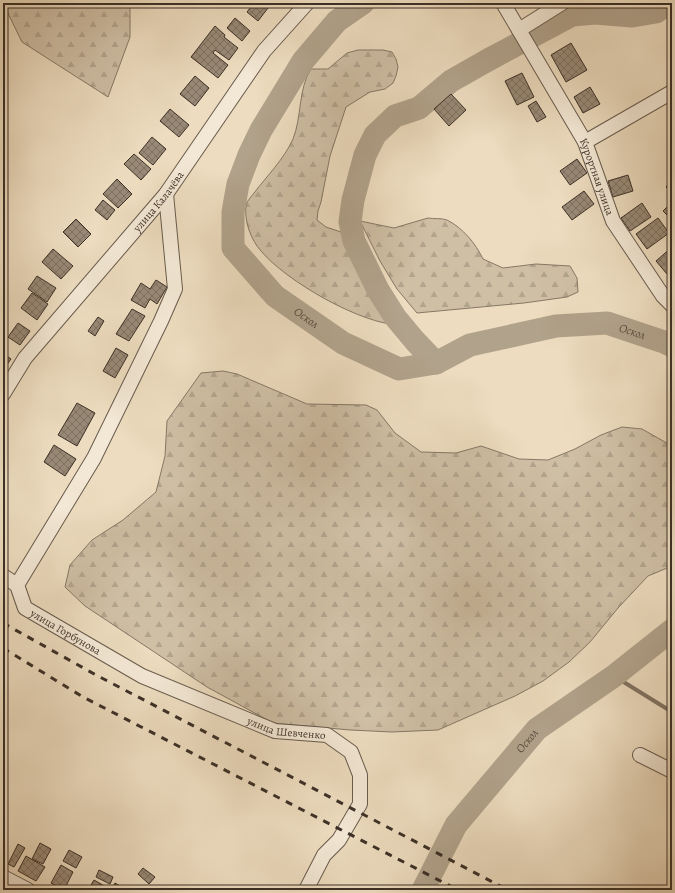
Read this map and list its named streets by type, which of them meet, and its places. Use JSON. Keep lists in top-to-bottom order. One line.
{"streets":{"street":["Курортная улица","улица Калачёва","улица Горбунова","улица Шевченко"]},"crossings":[["улица Горбунова","улица Шевченко"]],"water":["Оскол"]}
